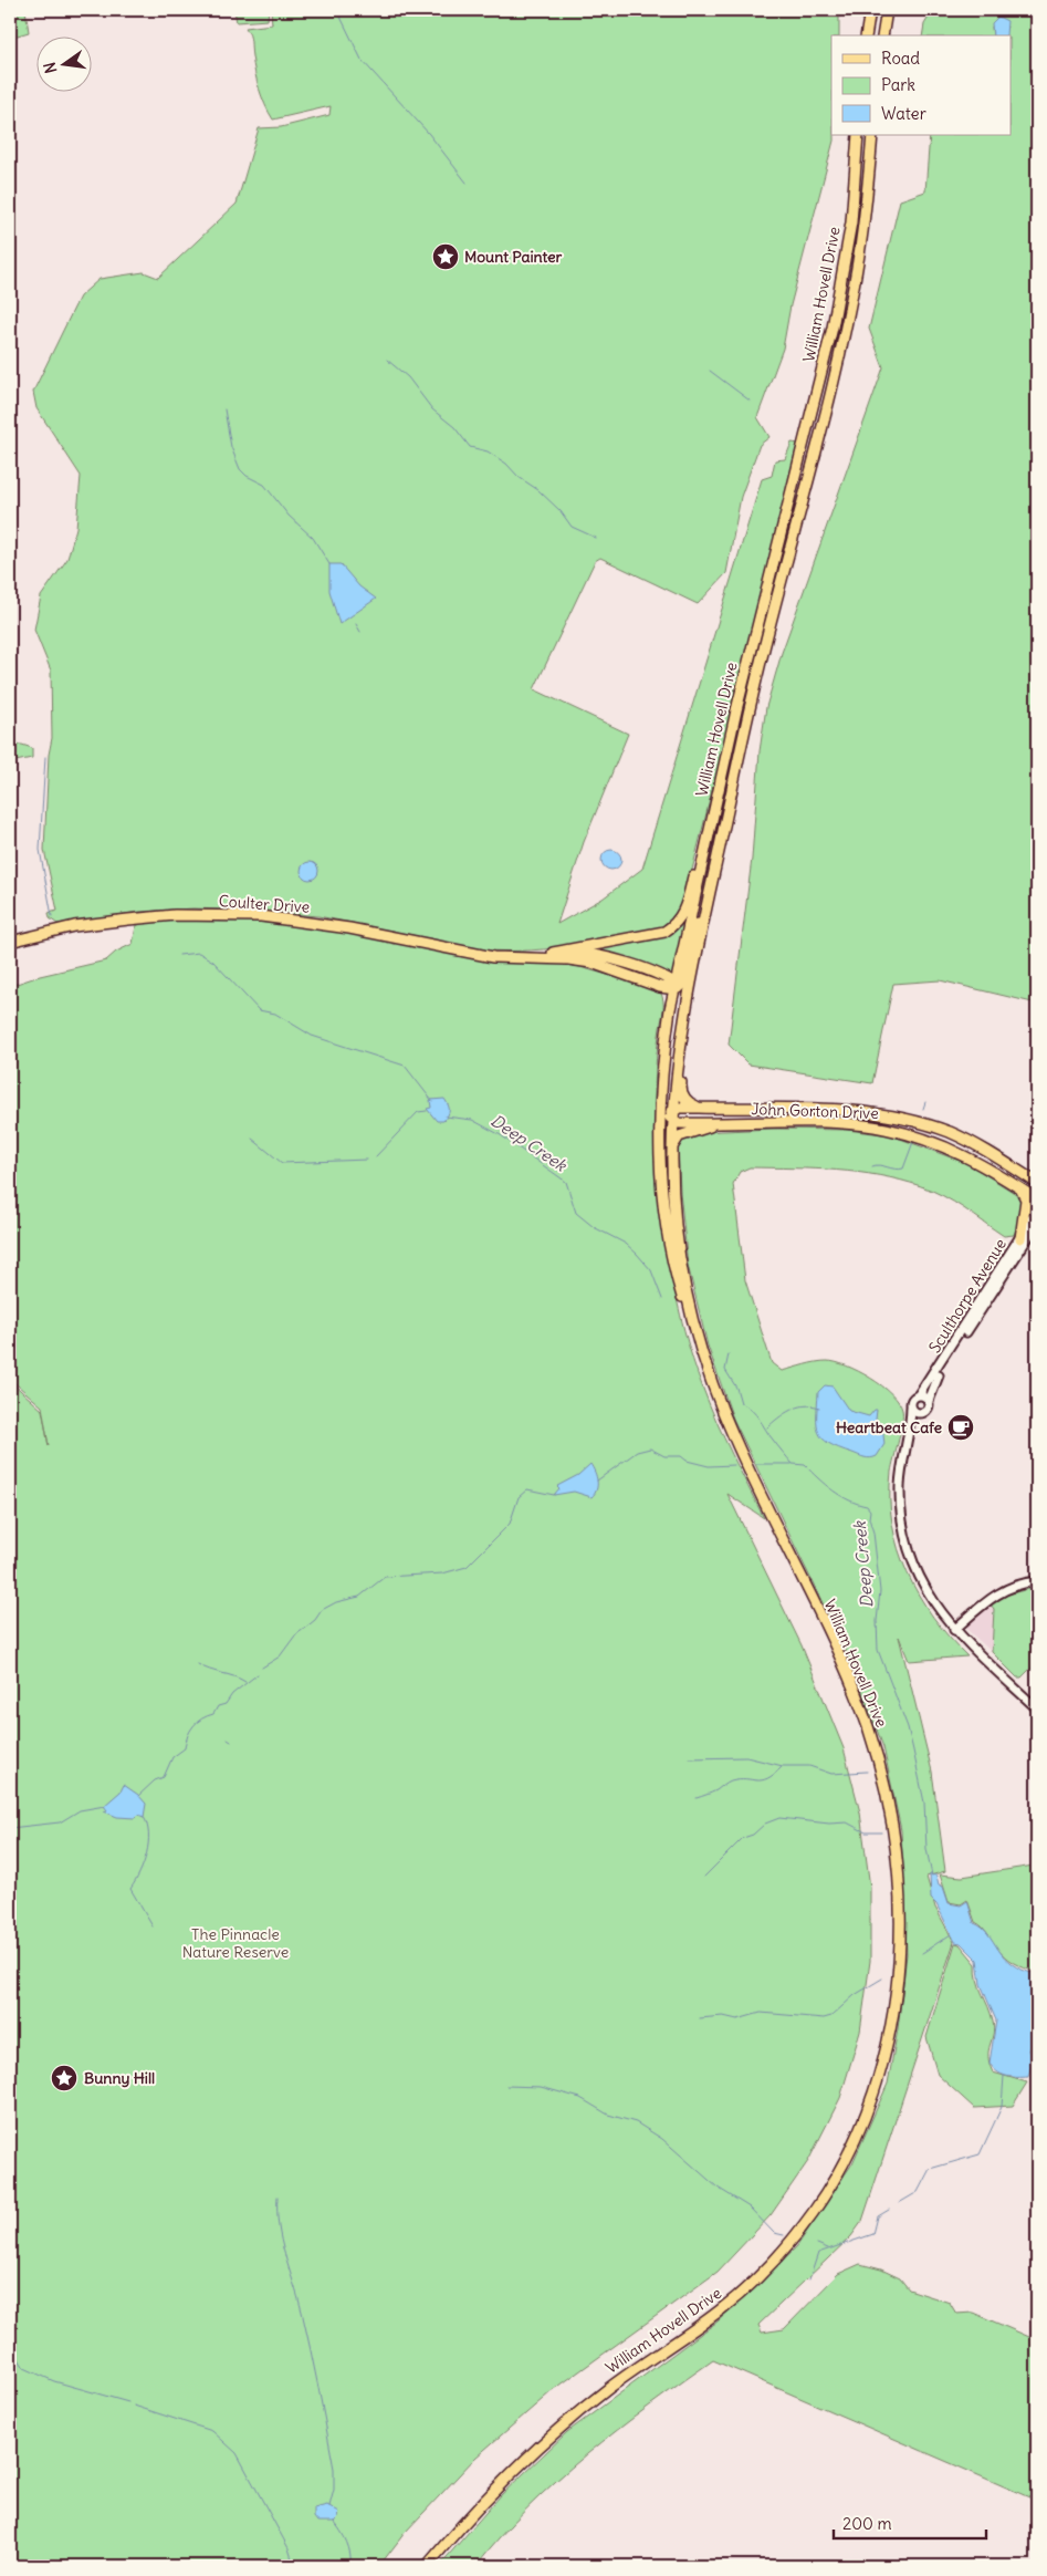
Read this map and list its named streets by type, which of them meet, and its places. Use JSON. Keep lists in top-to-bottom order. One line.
{"streets":{"main road":["William Hovell Drive","Coulter Drive","John Gorton Drive"],"street":["Sculthorpe Avenue"]},"crossings":[["William Hovell Drive","Coulter Drive"],["William Hovell Drive","John Gorton Drive"]],"water":["Deep Creek"],"parks":["The Pinnacle Nature Reserve"],"places":{"place":["Mount Painter","Bunny Hill"],"cafe":["Heartbeat Cafe"]},"legend":["Road","Park","Water"],"scale_bar":"200 m","north":"left"}
